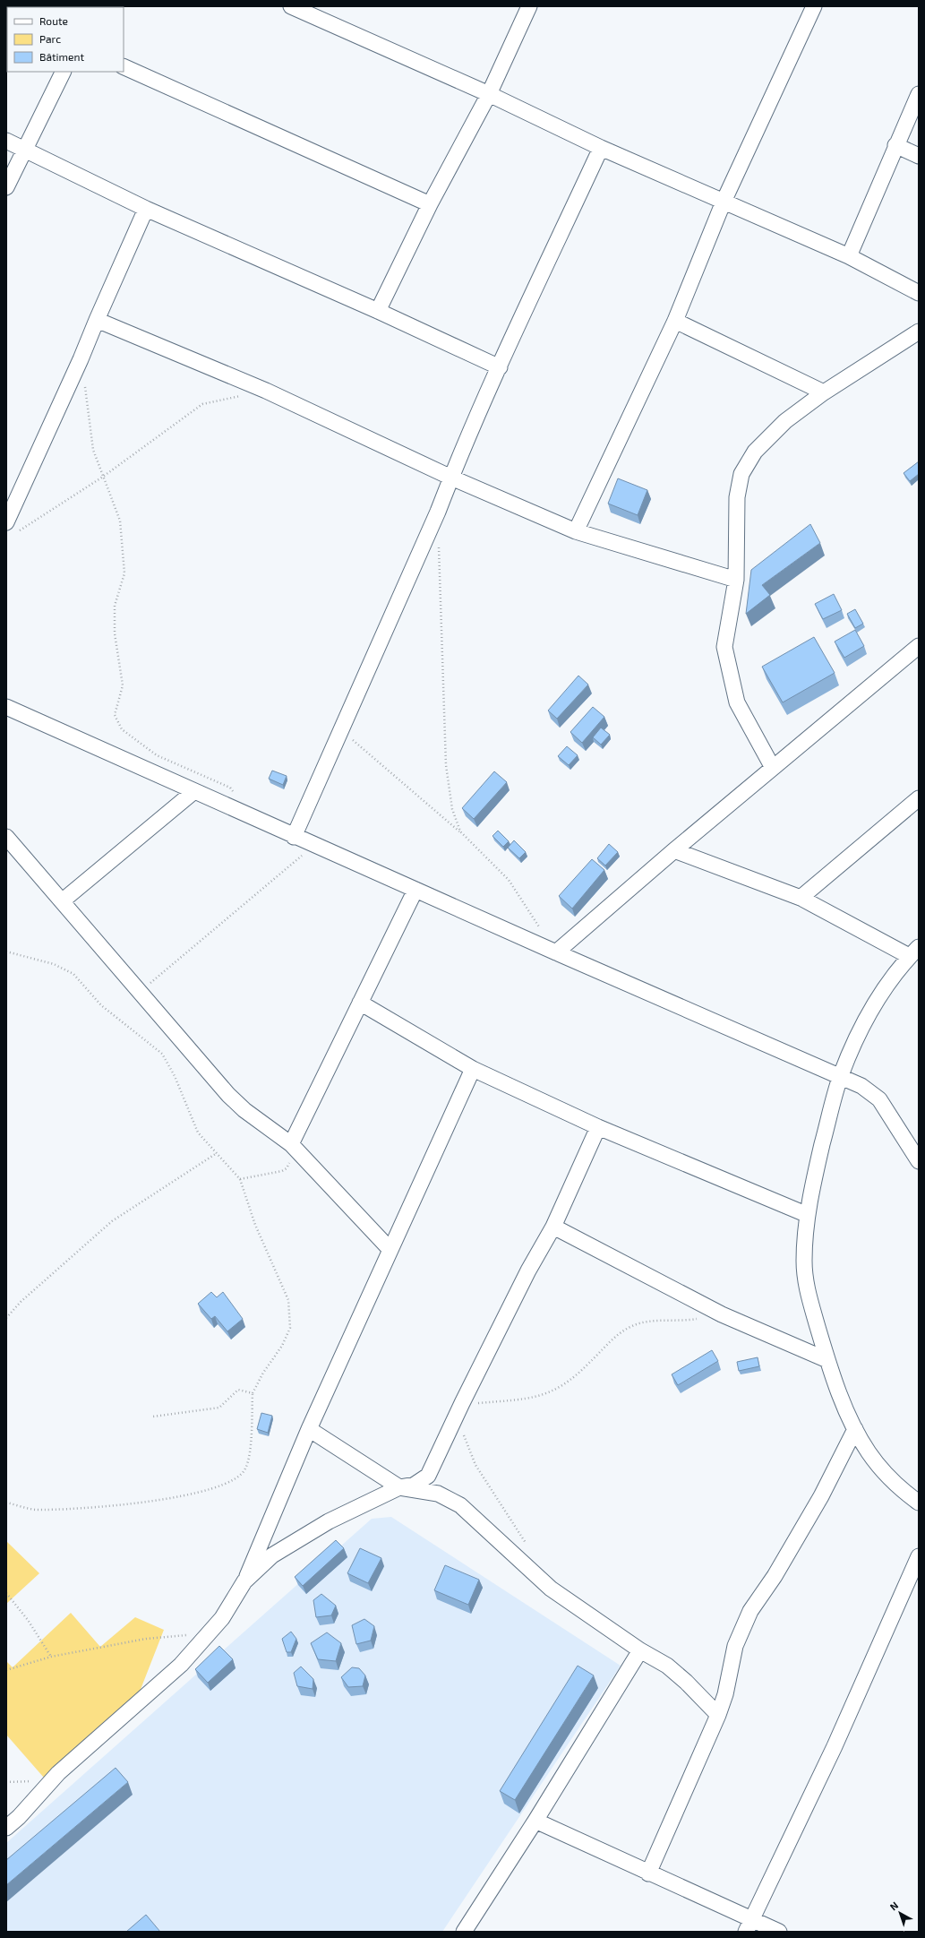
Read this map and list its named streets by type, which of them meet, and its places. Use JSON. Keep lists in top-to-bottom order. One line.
{"legend":["Route","Parc","Bâtiment"],"north":"top left"}
